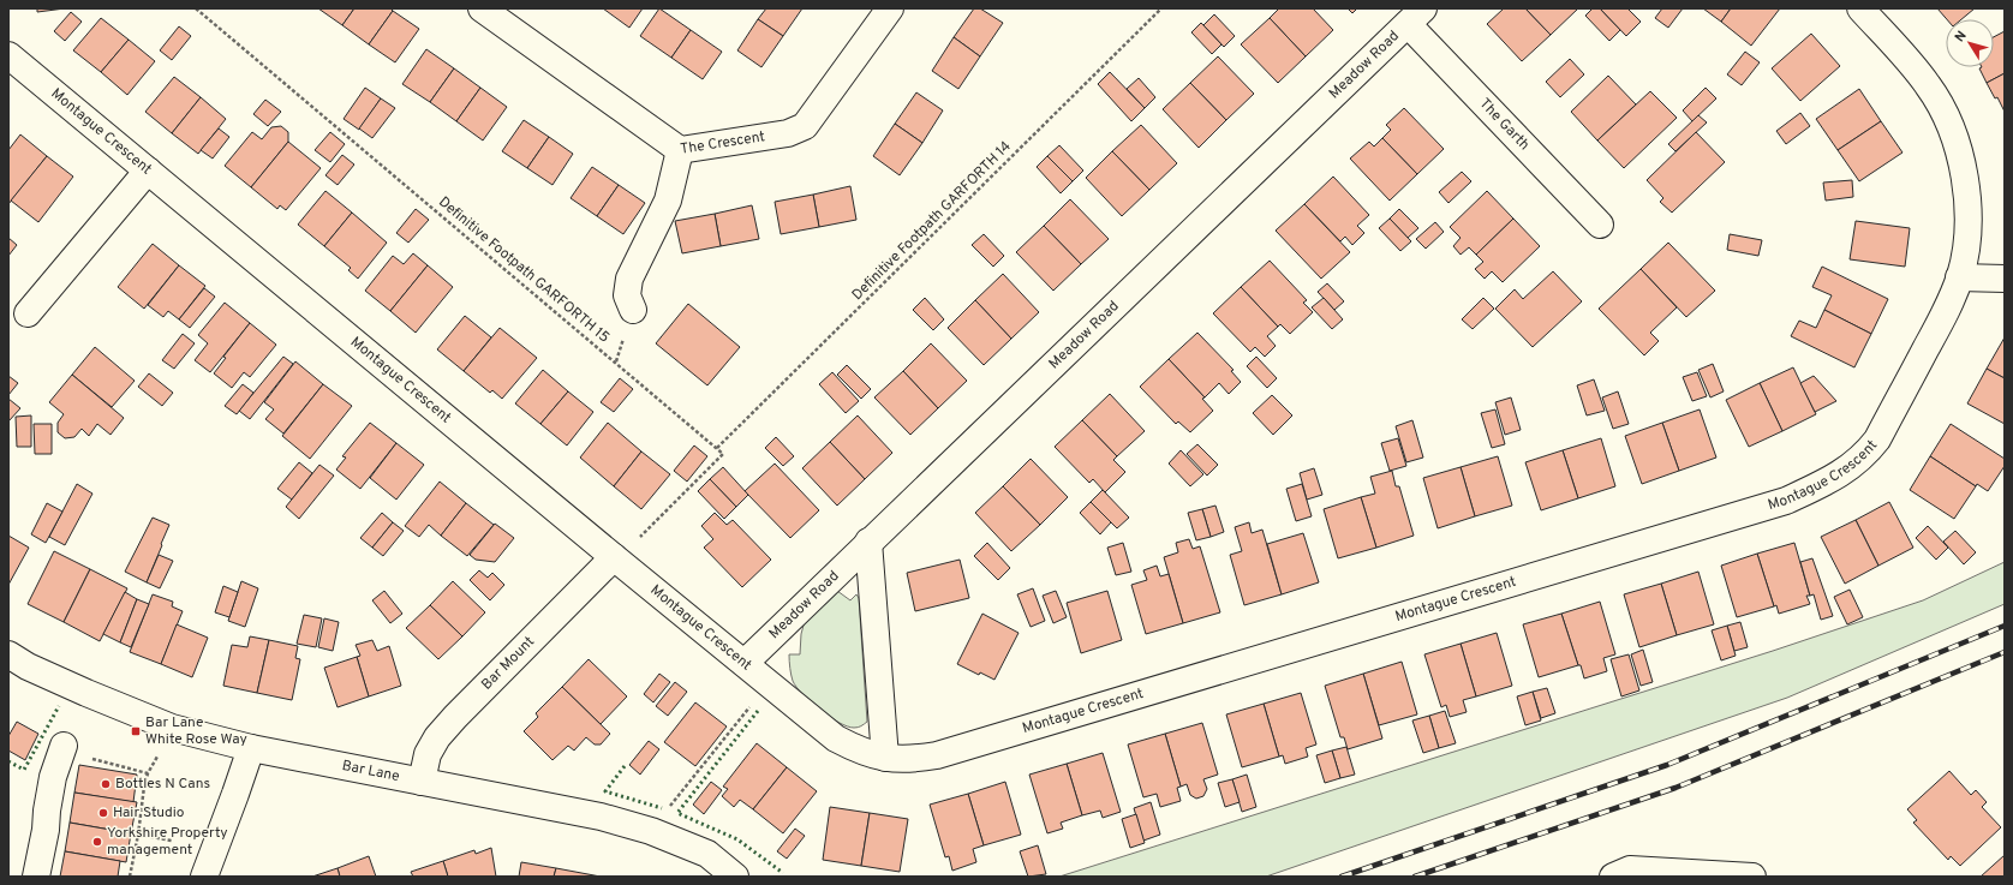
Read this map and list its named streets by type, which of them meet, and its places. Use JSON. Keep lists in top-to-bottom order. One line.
{"streets":{"street":["Meadow Road","The Garth","Montague Crescent","The Crescent","Bar Mount","Bar Lane"],"path":["Definitive Footpath GARFORTH 14","Definitive Footpath GARFORTH 15"]},"crossings":[["Meadow Road","The Garth"],["Meadow Road","Montague Crescent"],["Montague Crescent","Bar Mount"],["Definitive Footpath GARFORTH 14","Definitive Footpath GARFORTH 15"],["Bar Mount","Bar Lane"]],"places":{"transit":["Bar Lane White Rose Way"],"other":["Bottles N Cans","Hair Studio","Yorkshire Property management"]},"north":"top left"}
